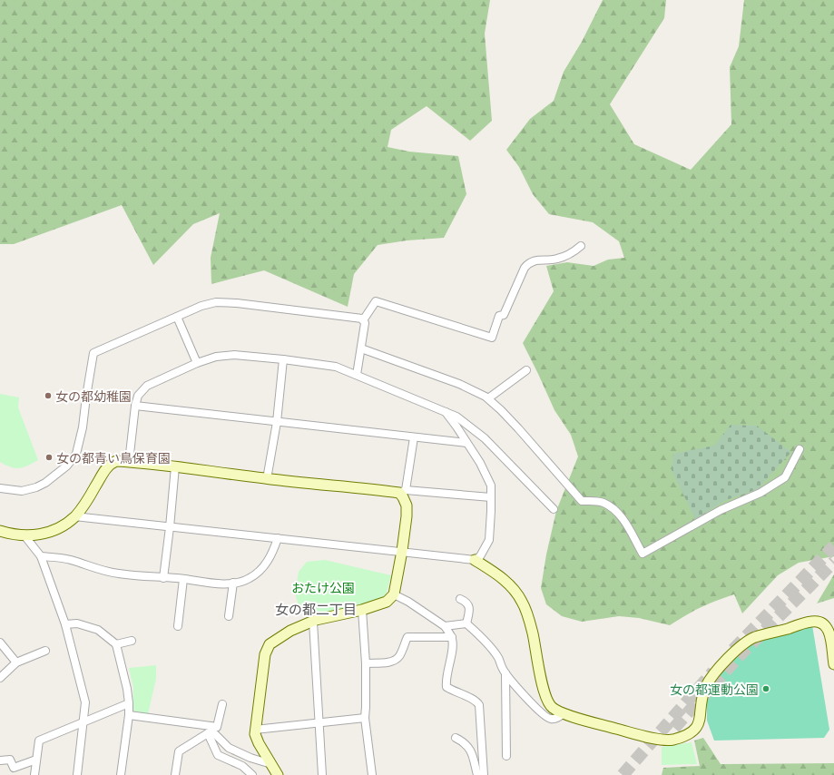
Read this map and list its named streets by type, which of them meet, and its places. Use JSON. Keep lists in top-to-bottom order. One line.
{"districts":["女の都二丁目"],"parks":["おたけ公園"],"places":["女の都幼稚園","女の都青い鳥保育園","女の都運動公園"]}
